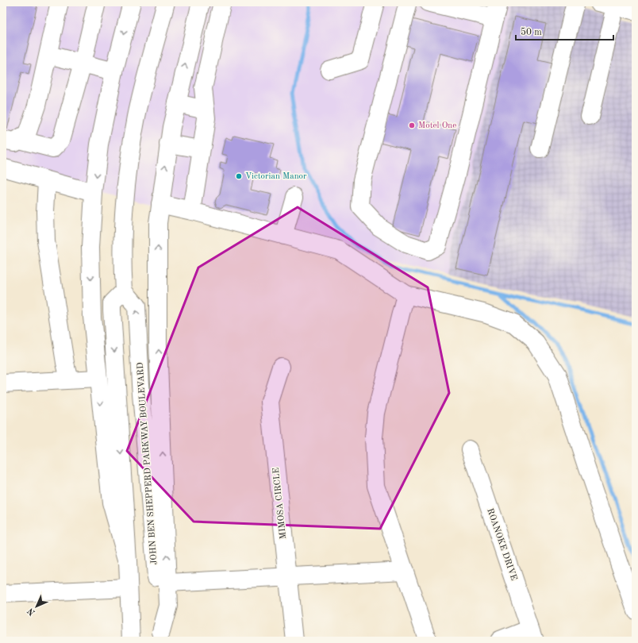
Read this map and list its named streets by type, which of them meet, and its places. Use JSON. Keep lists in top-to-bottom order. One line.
{"streets":{"main road":["JOHN BEN SHEPPERD PARKWAY BOULEVARD","MIMOSA CIRCLE","ROANOKE DRIVE"]},"places":["Motel One","Victorian Manor"],"scale_bar":"50 m","north":"bottom left"}
